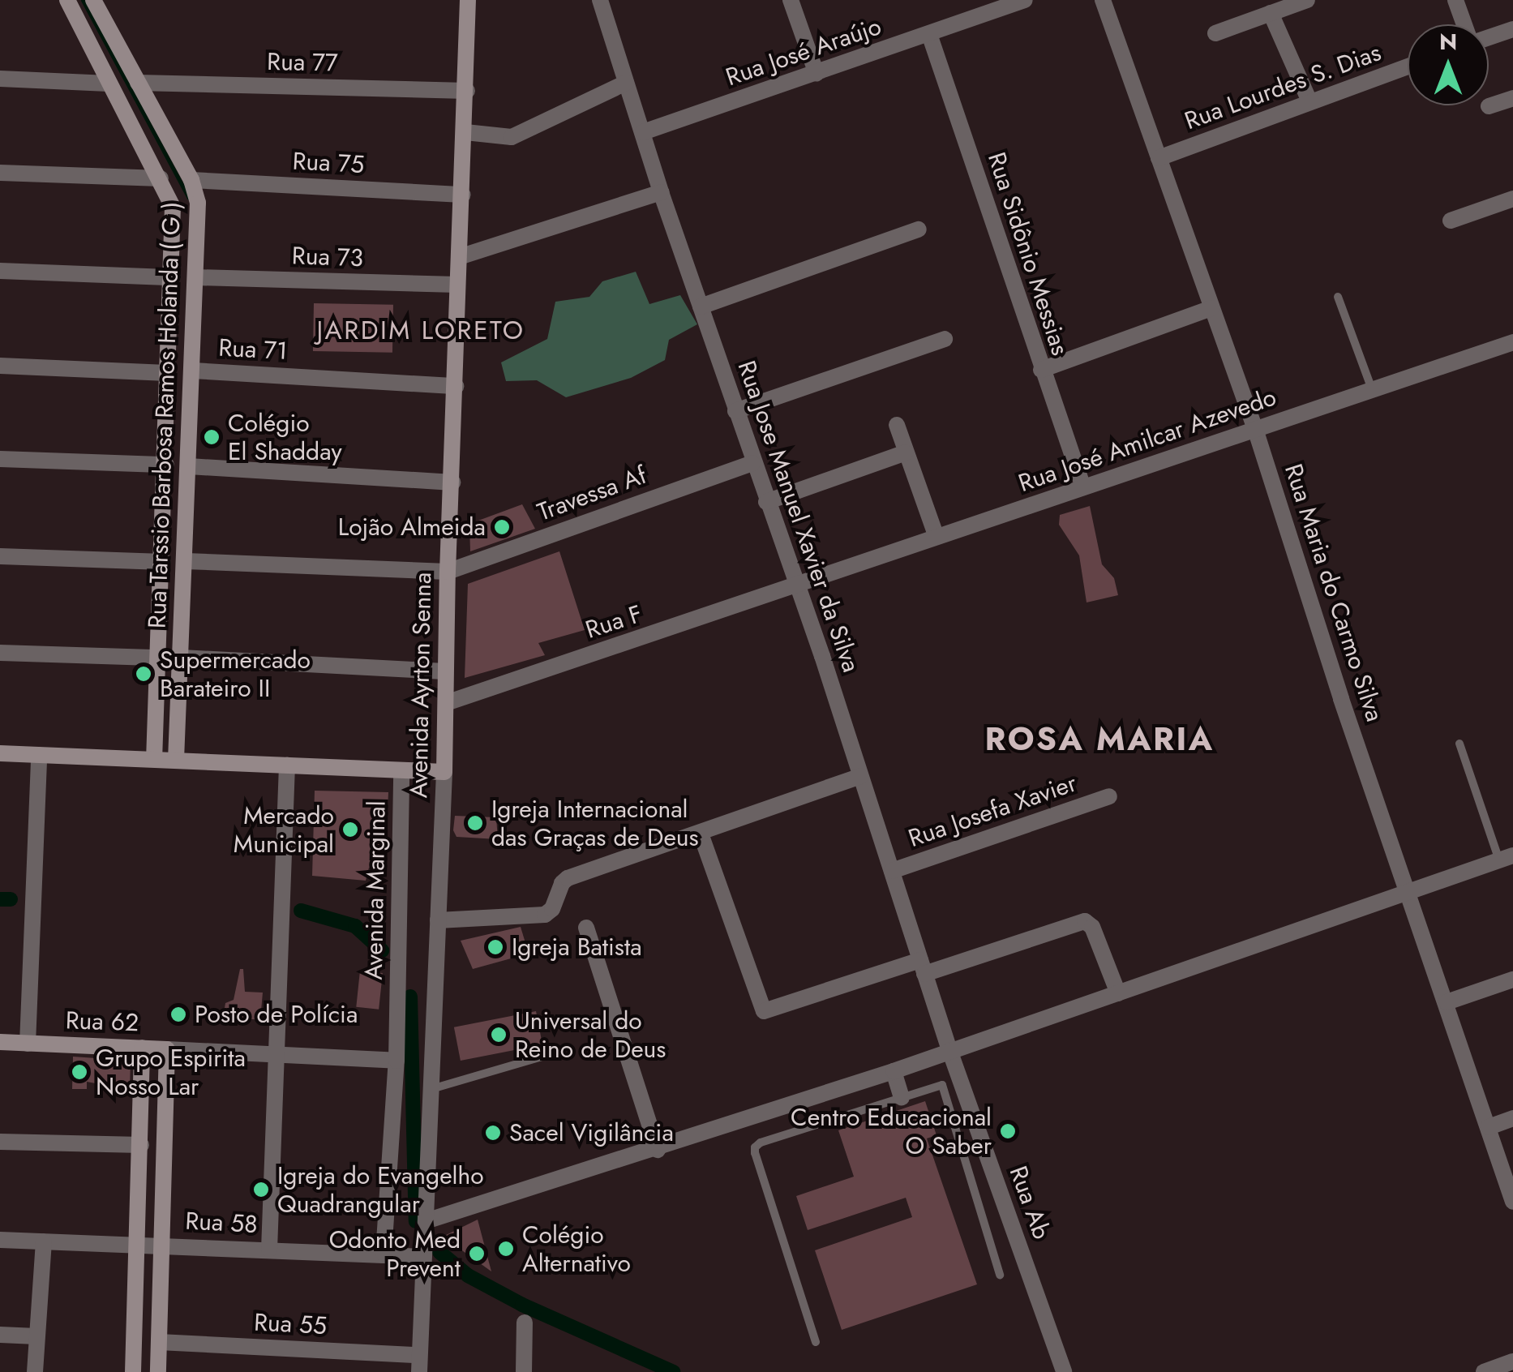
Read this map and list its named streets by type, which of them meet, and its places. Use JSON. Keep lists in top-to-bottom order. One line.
{"streets":{"street":["Rua José Araújo","Rua 77","Rua Lourdes S. Dias","Rua 75","Rua Sidônio Messias","Rua 73","Rua 71","Rua Tarssio Barbosa Ramos Holanda ( G )","Rua José Amilcar Azevedo","Travessa Af","Rua Jose Manuel Xavier da Silva","Rua Maria do Carmo Silva","Rua F","Avenida Ayrton Senna","Rua Josefa Xavier","Avenida Marginal","Rua 62","Rua Ab","Rua 58","Rua 55"]},"crossings":[["Rua José Araújo","Rua Sidônio Messias"],["Rua José Araújo","Rua Jose Manuel Xavier da Silva"],["Rua 77","Rua Tarssio Barbosa Ramos Holanda ( G )"],["Rua 77","Avenida Ayrton Senna"],["Rua Lourdes S. Dias","Rua Maria do Carmo Silva"],["Rua 75","Rua Tarssio Barbosa Ramos Holanda ( G )"],["Rua 75","Avenida Ayrton Senna"],["Rua Sidônio Messias","Rua José Amilcar Azevedo"],["Rua 73","Rua Tarssio Barbosa Ramos Holanda ( G )"],["Rua 73","Avenida Ayrton Senna"],["Rua 71","Rua Tarssio Barbosa Ramos Holanda ( G )"],["Rua 71","Avenida Ayrton Senna"],["Rua José Amilcar Azevedo","Rua Jose Manuel Xavier da Silva"],["Rua José Amilcar Azevedo","Rua Maria do Carmo Silva"],["Rua José Amilcar Azevedo","Rua F"],["Travessa Af","Rua Jose Manuel Xavier da Silva"],["Travessa Af","Avenida Ayrton Senna"],["Rua Jose Manuel Xavier da Silva","Rua F"],["Rua Jose Manuel Xavier da Silva","Rua Josefa Xavier"],["Rua Jose Manuel Xavier da Silva","Rua Ab"],["Rua F","Avenida Ayrton Senna"],["Avenida Ayrton Senna","Rua 58"],["Avenida Ayrton Senna","Rua 55"],["Avenida Marginal","Rua 62"],["Avenida Marginal","Rua 58"]],"districts":["JARDIM LORETO","ROSA MARIA"],"places":["Colégio El Shadday","Lojão Almeida","Supermercado Barateiro II","Igreja Internacional das Graças de Deus","Mercado Municipal","Igreja Batista","Posto de Polícia","Universal do Reino de Deus","Grupo Espirita Nosso Lar","Centro Educacional O Saber","Sacel Vigilância","Igreja do Evangelho Quadrangular","Colégio Alternativo","Odonto Med Prevent"],"north":"top"}
